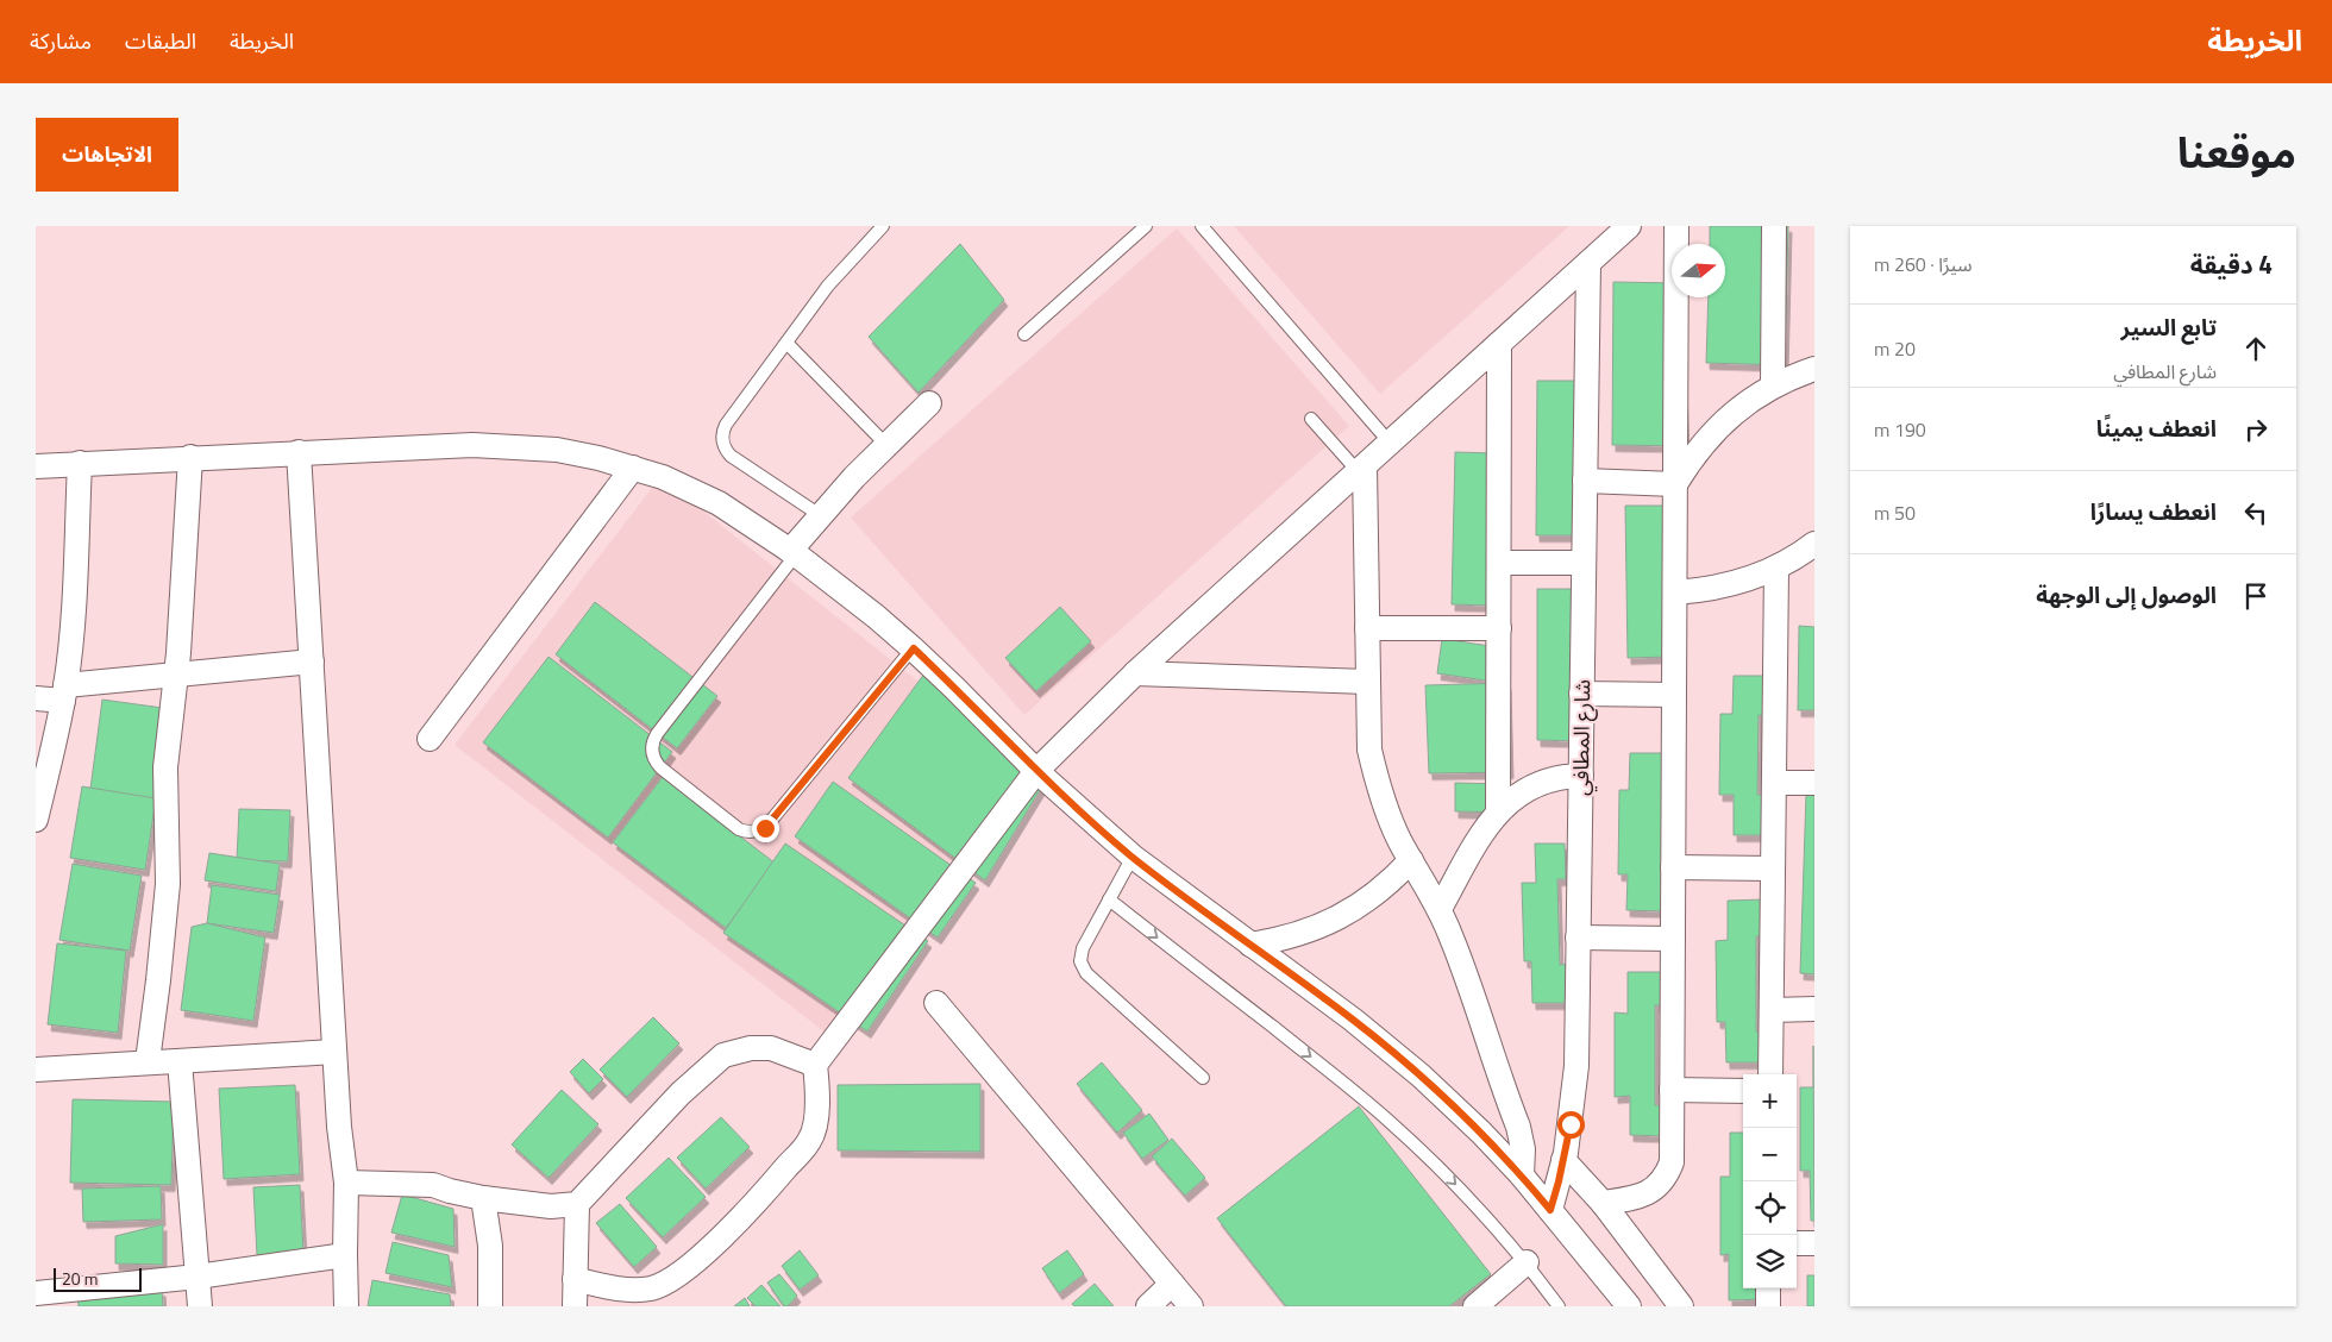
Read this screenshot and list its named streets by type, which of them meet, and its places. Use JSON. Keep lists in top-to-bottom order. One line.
{"streets":{"street":["شارع المطافي"]},"scale_bar":"20 m","north":"right","page":{"header":"الخريطة","nav":["الخريطة","الطبقات","مشاركة"],"title":"موقعنا","buttons":"الاتجاهات","heading":["4 دقيقة","سيرًا · 260 m"],"list":[["تابع السير","شارع المطافي","20 m"],["انعطف يمينًا","190 m"],["انعطف يسارًا","50 m"],"الوصول إلى الوجهة"],"map_buttons":["+","−"],"scale":"20 m"}}
